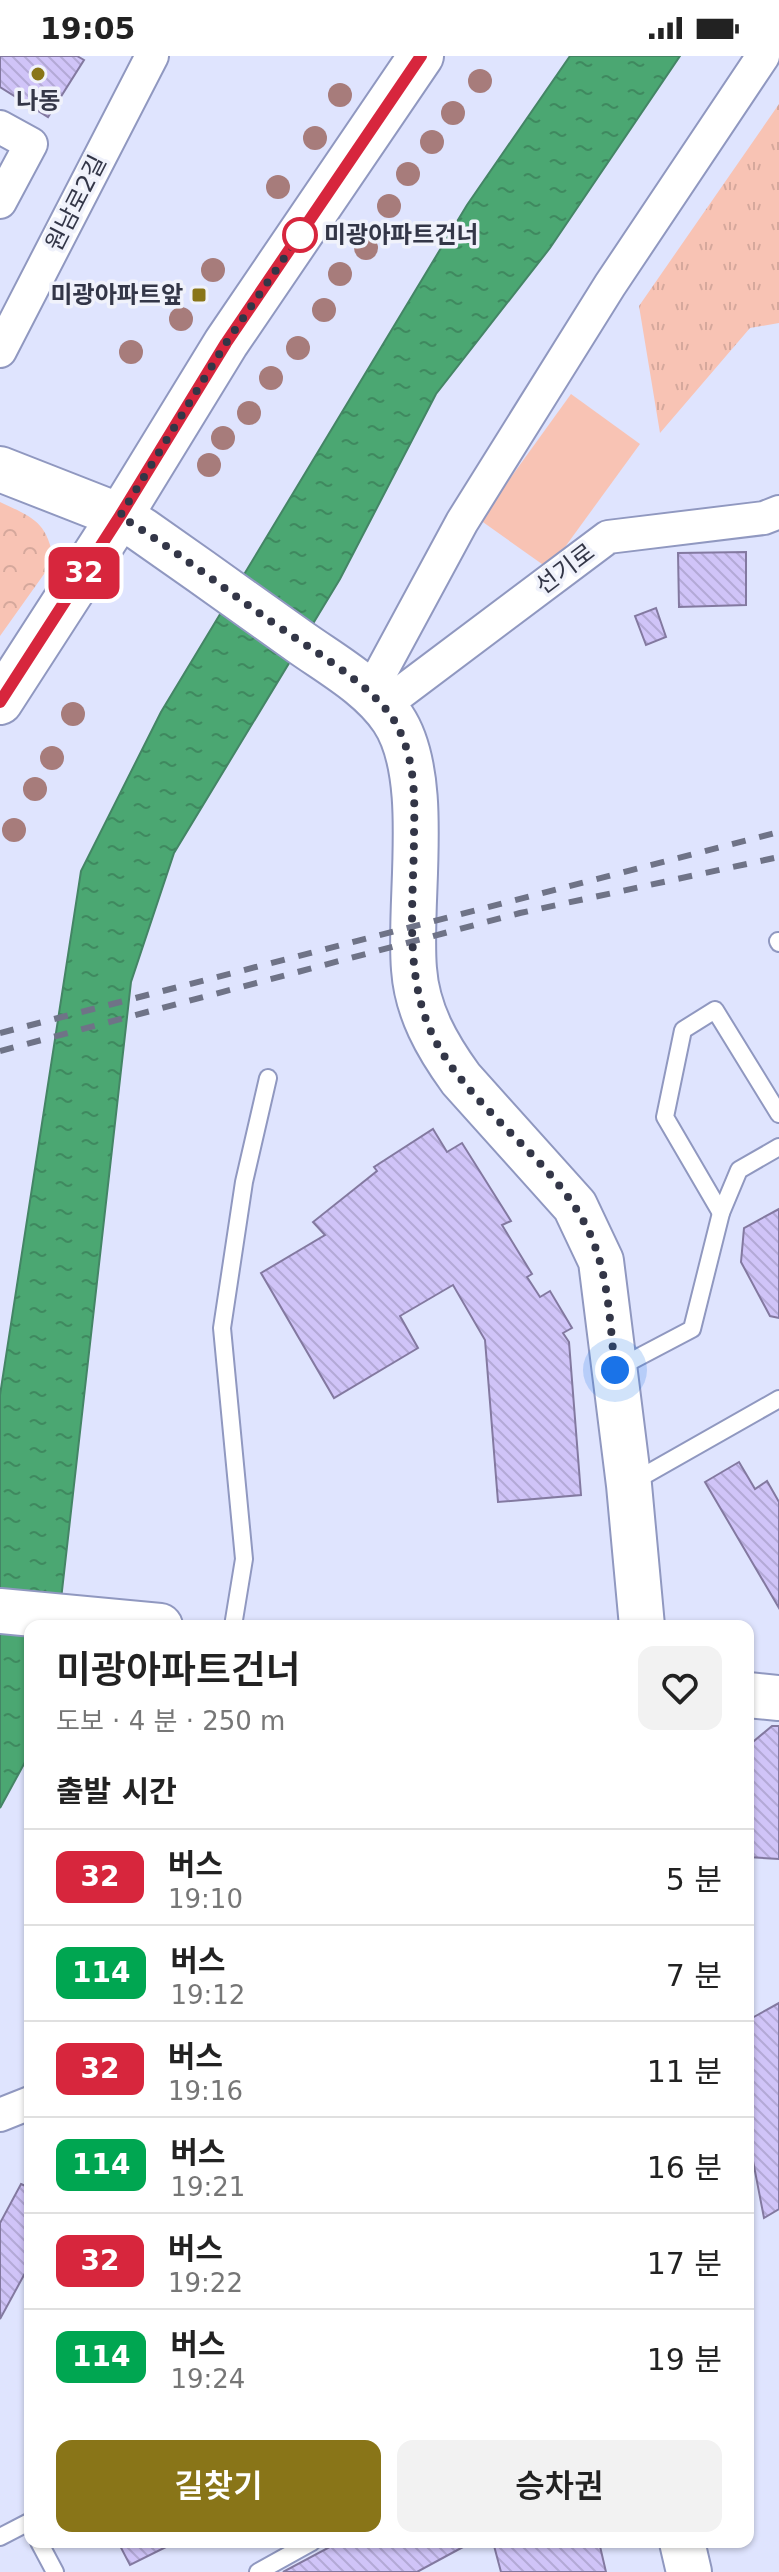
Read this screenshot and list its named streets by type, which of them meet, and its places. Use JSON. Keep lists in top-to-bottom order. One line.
{"streets":{"street":["원남로2길","선기로"]},"places":{"other":["나동","미광아파트건너"],"transit":["미광아파트앞"]},"lines":["bus line 32"],"page":{"status":"19:05","on_map":"32","heading":[["미광아파트건너","도보 · 4 분 · 250 m"],"출발 시간"],"list":[{"mark":"32","name":"버스","note":"19:10","value":"5 분"},{"mark":"114","name":"버스","note":"19:12","value":"7 분"},{"mark":"32","name":"버스","note":"19:16","value":"11 분"},{"mark":"114","name":"버스","note":"19:21","value":"16 분"},{"mark":"32","name":"버스","note":"19:22","value":"17 분"},{"mark":"114","name":"버스","note":"19:24","value":"19 분"}],"buttons":["길찾기","승차권"]}}
